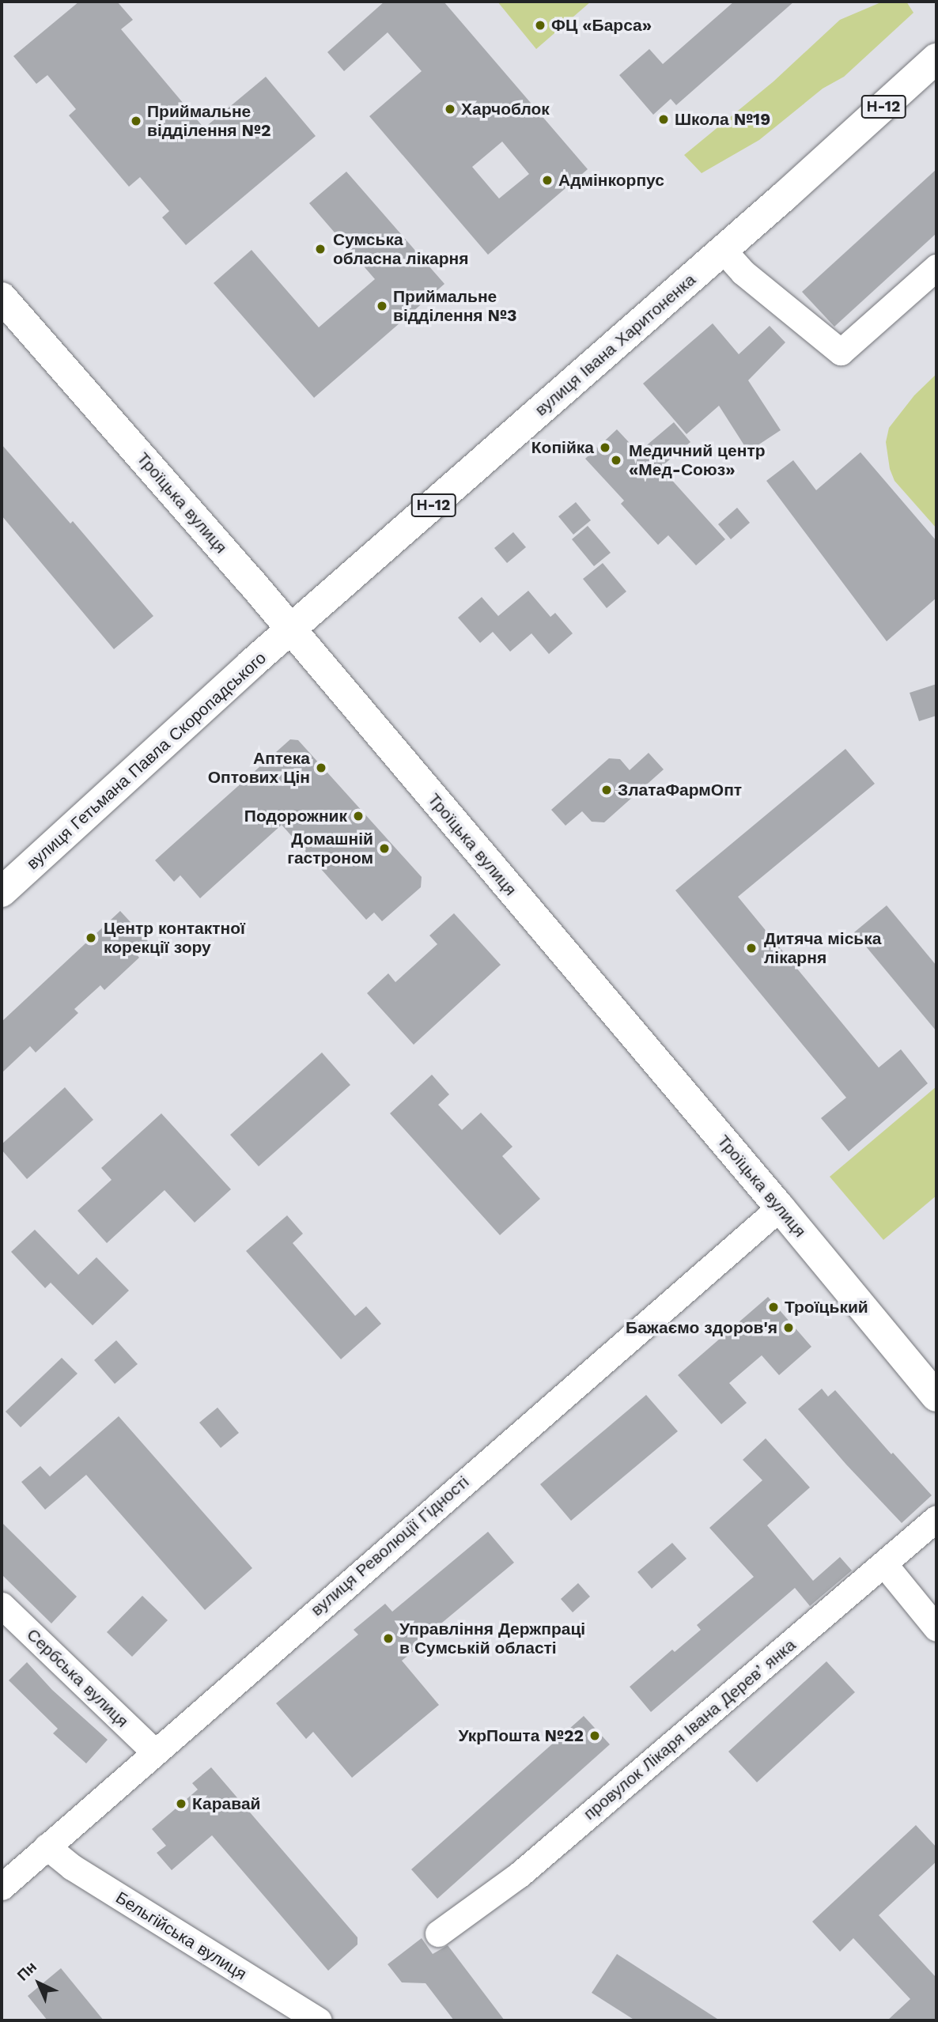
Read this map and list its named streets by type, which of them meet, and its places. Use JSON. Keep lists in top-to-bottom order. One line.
{"streets":{"main road":["Н-12","вулиця Івана Харитоненка","Троїцька вулиця","вулиця Гетьмана Павла Скоропадського"],"street":["вулиця Революції Гідності","Сербська вулиця","провулок Лікаря Івана Деревʼянка","Бельгійська вулиця"]},"crossings":[["вулиця Івана Харитоненка","Троїцька вулиця"],["вулиця Івана Харитоненка","вулиця Гетьмана Павла Скоропадського"],["Троїцька вулиця","вулиця Гетьмана Павла Скоропадського"],["Троїцька вулиця","вулиця Революції Гідності"],["вулиця Революції Гідності","Сербська вулиця"],["вулиця Революції Гідності","Бельгійська вулиця"]],"places":["ФЦ «Барса»","Харчоблок","Школа №19","Приймальне відділення №2","Адмінкорпус","Сумська обласна лікарня","Приймальне відділення №3","Копійка","Медичний центр «Мед-Союз»","Аптека Оптових Цін","ЗлатаФармОпт","Подорожник","Домашній гастроном","Центр контактної корекції зору","Дитяча міська лікарня","Троїцький","Бажаємо здоров'я","Управління Держпраці в Сумській області","УкрПошта №22","Каравай"],"north":"top left"}
